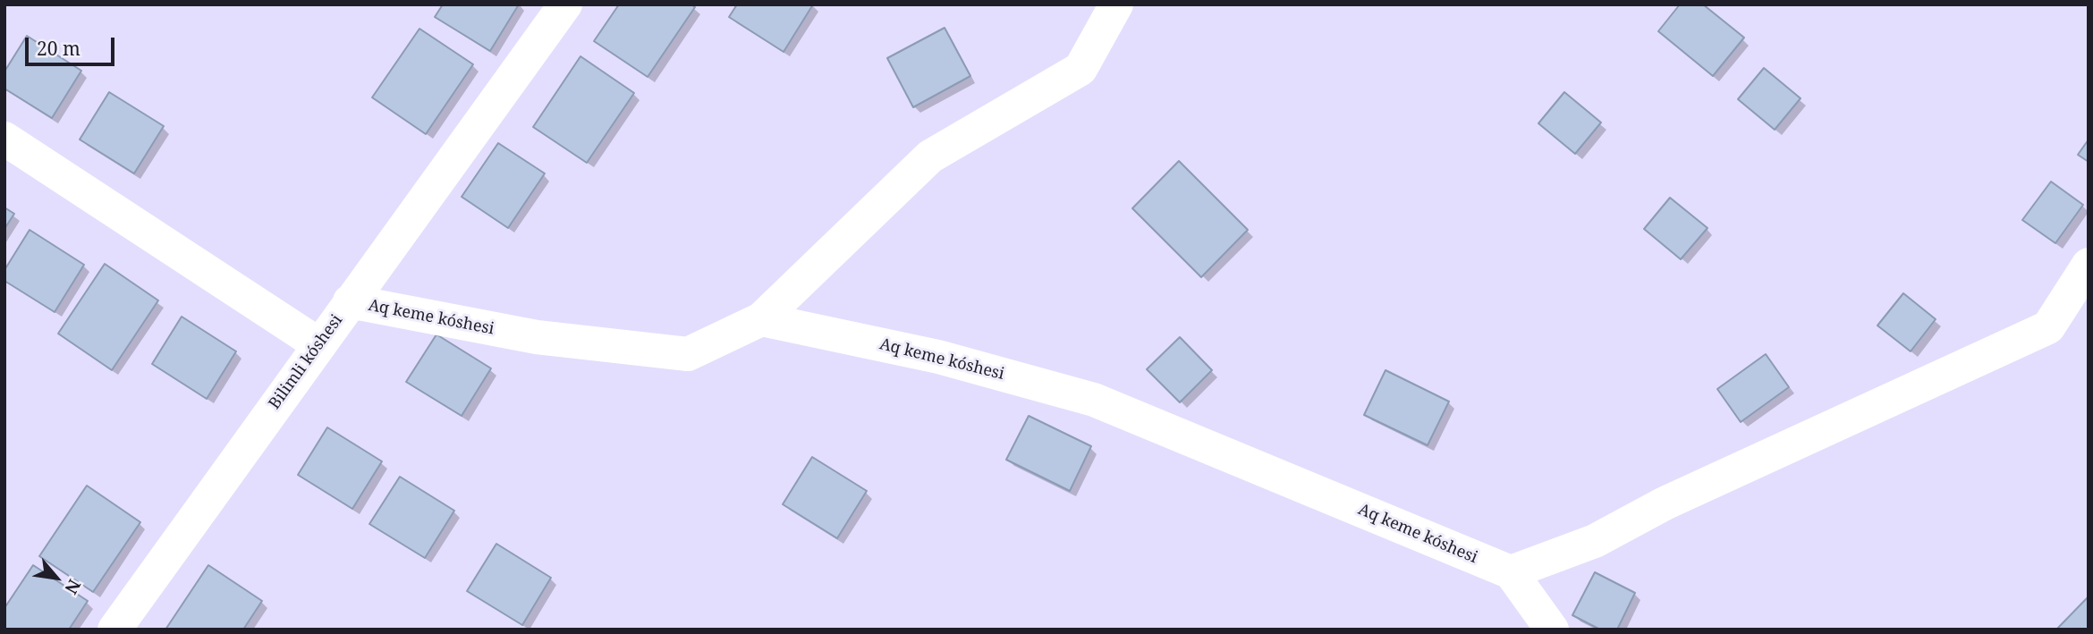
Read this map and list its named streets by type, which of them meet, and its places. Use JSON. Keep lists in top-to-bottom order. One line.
{"streets":{"street":["Aq keme kóshesi","Bilimli kóshesi"]},"crossings":[["Aq keme kóshesi","Bilimli kóshesi"]],"scale_bar":"20 m","north":"bottom right"}
